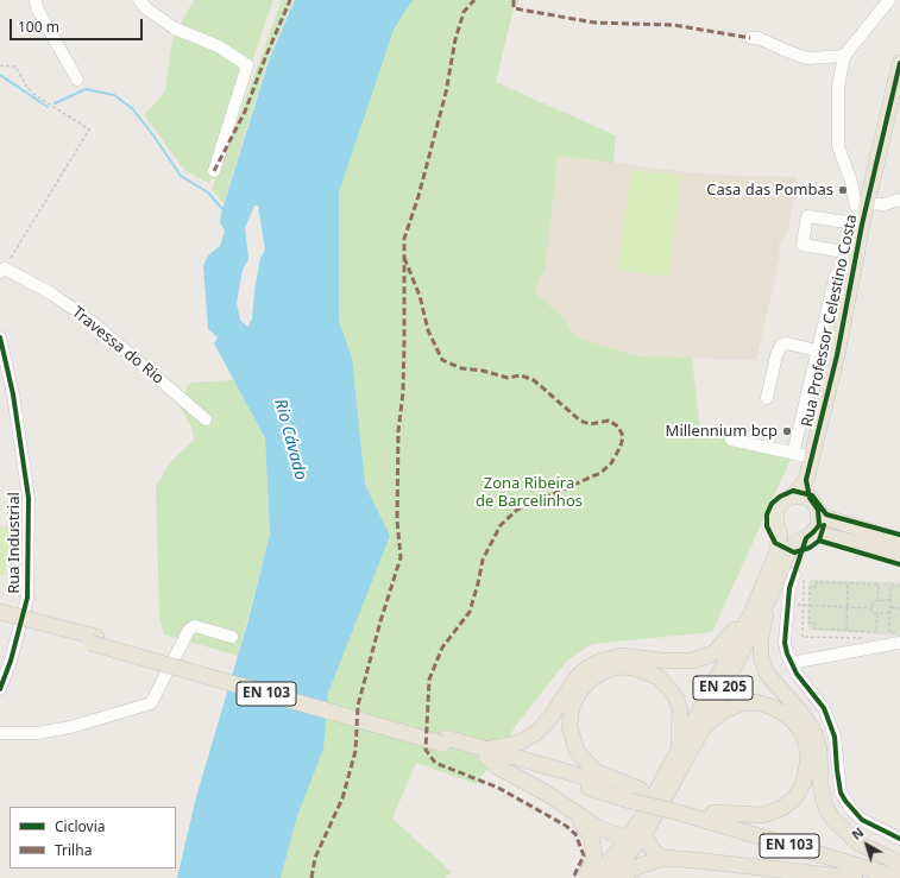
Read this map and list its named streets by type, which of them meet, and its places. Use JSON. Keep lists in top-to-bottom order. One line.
{"streets":{"main road":["Rua Professor Celestino Costa","EN 205","EN 103"],"street":["Travessa do Rio","Rua Industrial"]},"crossings":[["Rua Professor Celestino Costa","EN 205"],["EN 205","EN 103"]],"water":["Rio Cávado"],"parks":["Zona Ribeira de Barcelinhos"],"places":["Casa das Pombas","Millennium bcp"],"legend":["Ciclovia","Trilha"],"scale_bar":"100 m","north":"top left"}
